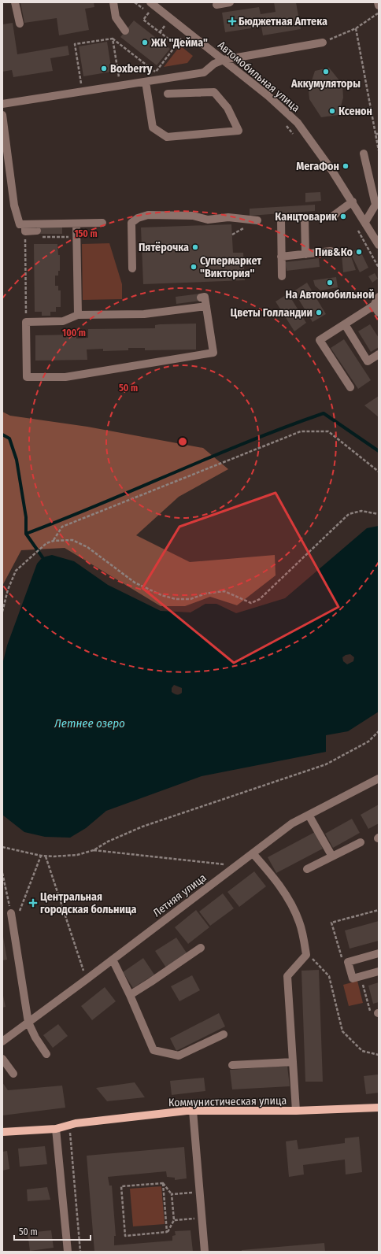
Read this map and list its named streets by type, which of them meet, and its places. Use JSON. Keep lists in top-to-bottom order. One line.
{"streets":{"main road":["Коммунистическая улица"],"street":["Автомобильная улица","Летняя улица"]},"water":["Летнее озеро"],"places":{"health":["Бюджетная Аптека","Центральная городская больница"],"other":["ЖК \"Дейма\"","Boxberry","Аккумуляторы","Ксенон","МегаФон","Канцтоварик","Пятёрочка","Пив&Ко","Супермаркет \"Виктория\"","На Автомобильной","Цветы Голландии"]},"scale_bar":"50 m","rings":["150 m","100 m","50 m"]}
